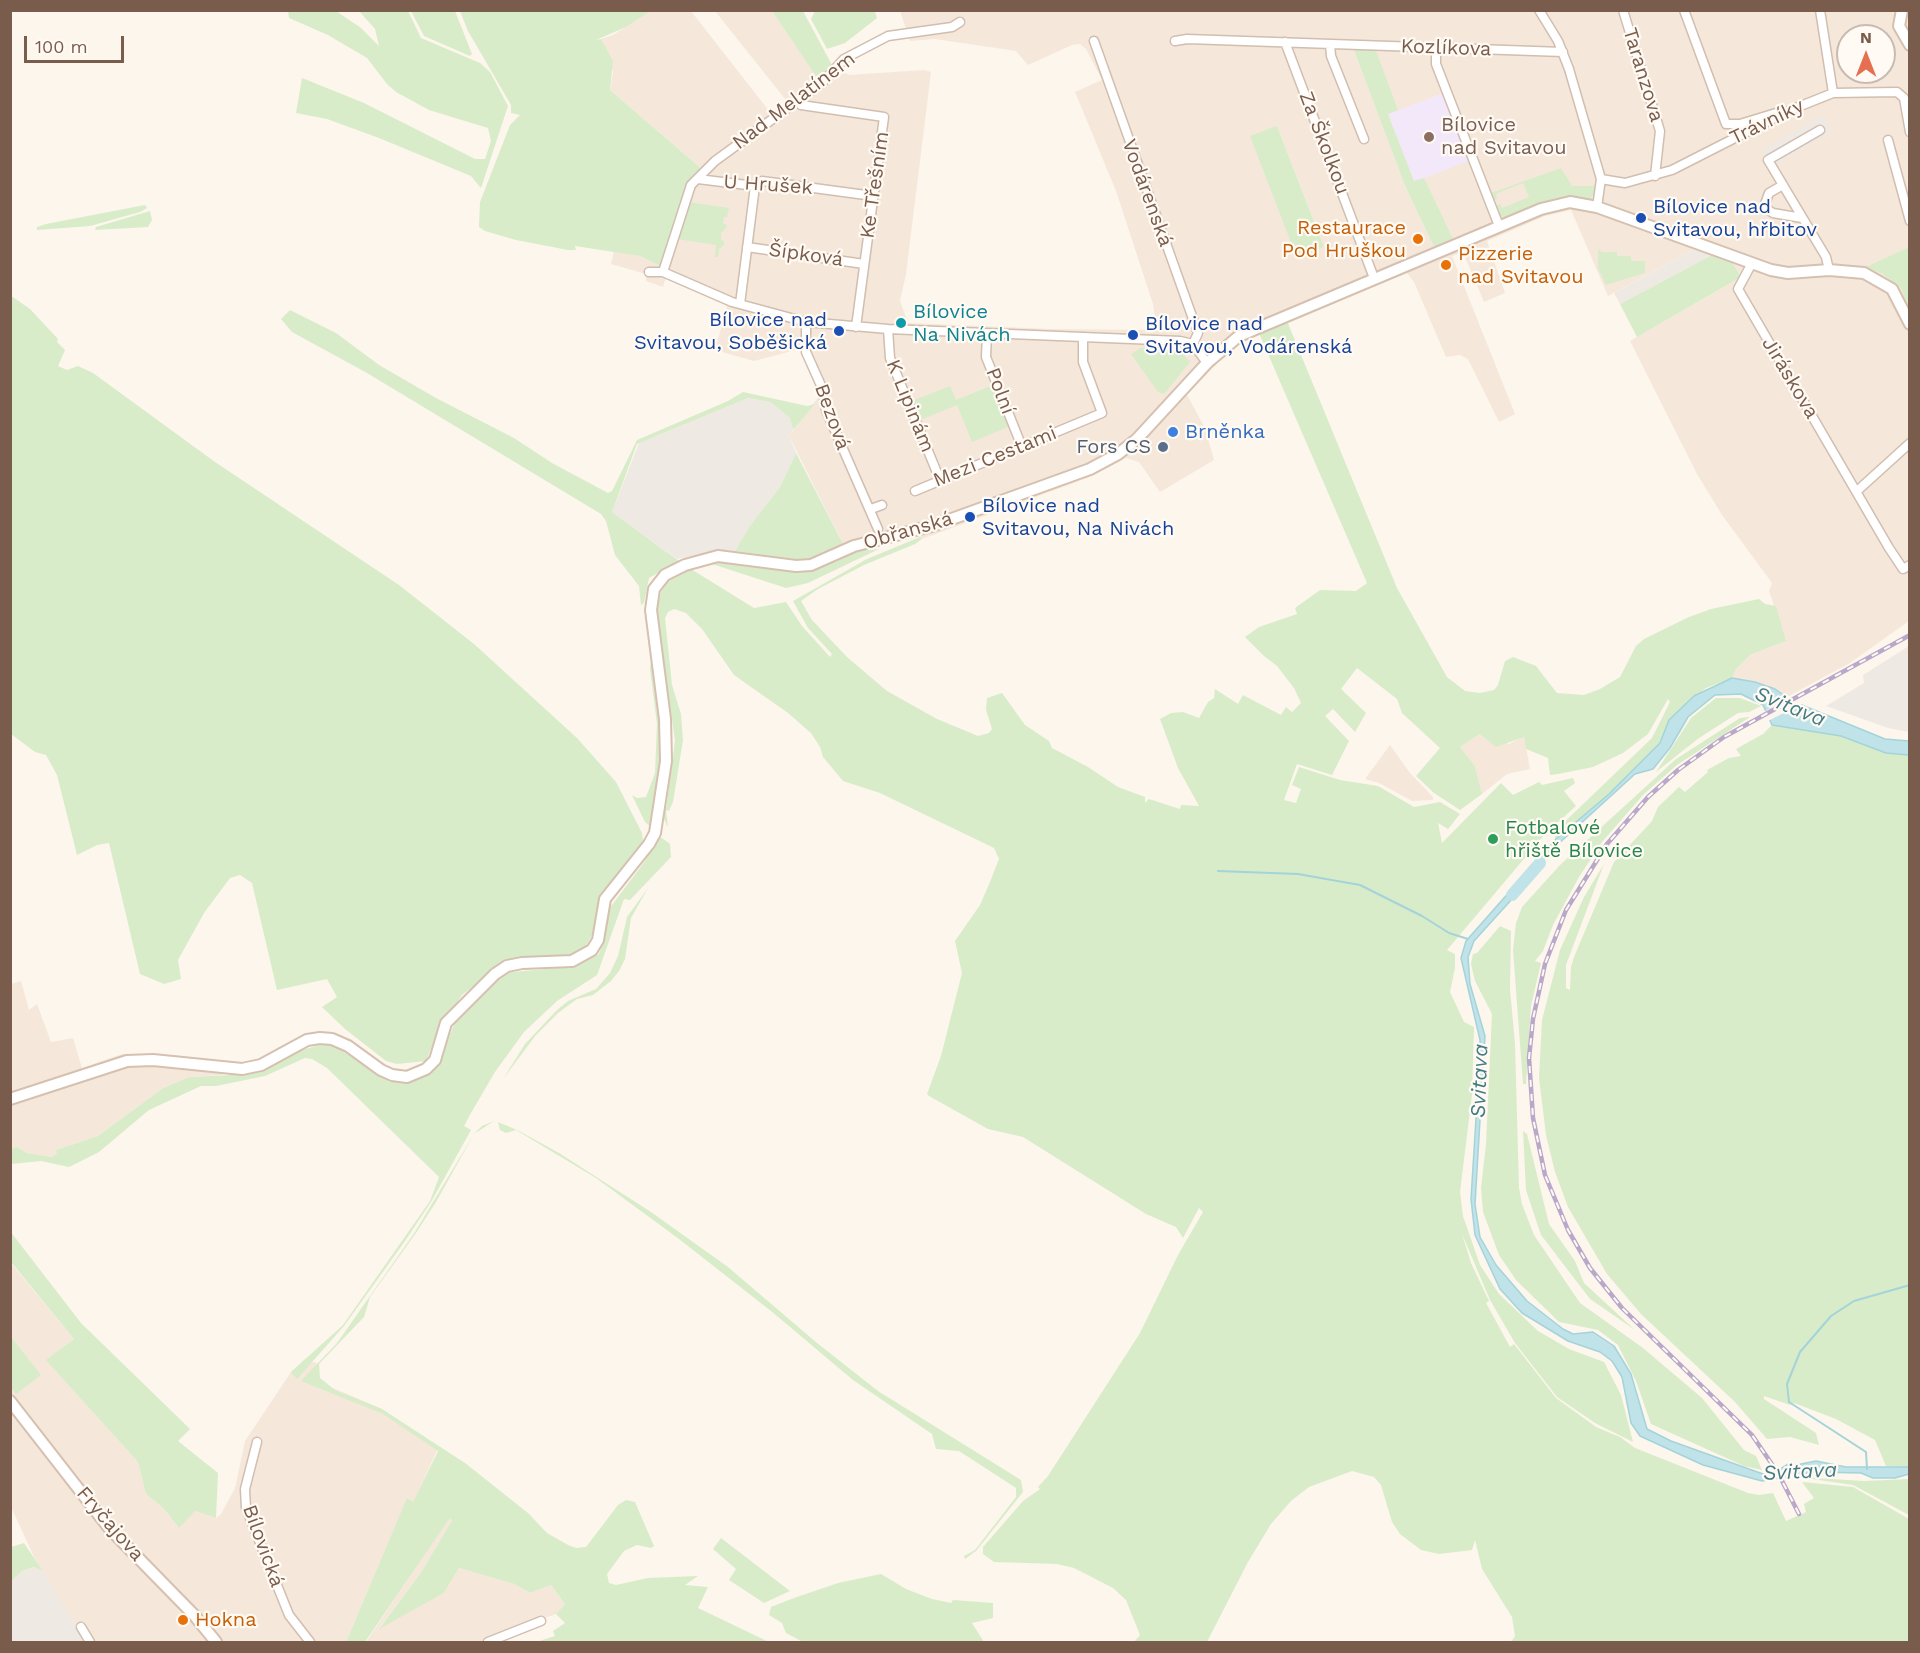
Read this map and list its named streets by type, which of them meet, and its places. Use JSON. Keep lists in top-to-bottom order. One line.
{"streets":{"main road":["Obřanská","Fryčajova"],"street":["Kozlíkova","Taranzova","Nad Melatínem","Trávníky","Za Školkou","U Hrušek","Ke Třešním","Vodárenská","Šípková","Jiráskova","Polní","K Lipinám","Bezová","Mezi Cestami","Bílovická"]},"crossings":[["Kozlíkova","Za Školkou"],["Taranzova","Trávníky"],["Nad Melatínem","U Hrušek"],["Za Školkou","Obřanská"],["U Hrušek","Ke Třešním"],["Ke Třešním","Šípková"],["Jiráskova","Obřanská"],["Polní","Mezi Cestami"],["K Lipinám","Mezi Cestami"]],"water":["Svitava"],"places":["Bílovice nad Svitavou","Bílovice nad Svitavou, hřbitov","Restaurace Pod Hruškou","Pizzerie nad Svitavou","Bílovice Na Nivách","Bílovice nad Svitavou, Soběšická","Bílovice nad Svitavou, Vodárenská","Brněnka","Fors CS","Bílovice nad Svitavou, Na Nivách","Fotbalové hřiště Bílovice","Hokna"],"scale_bar":"100 m","north":"top"}
